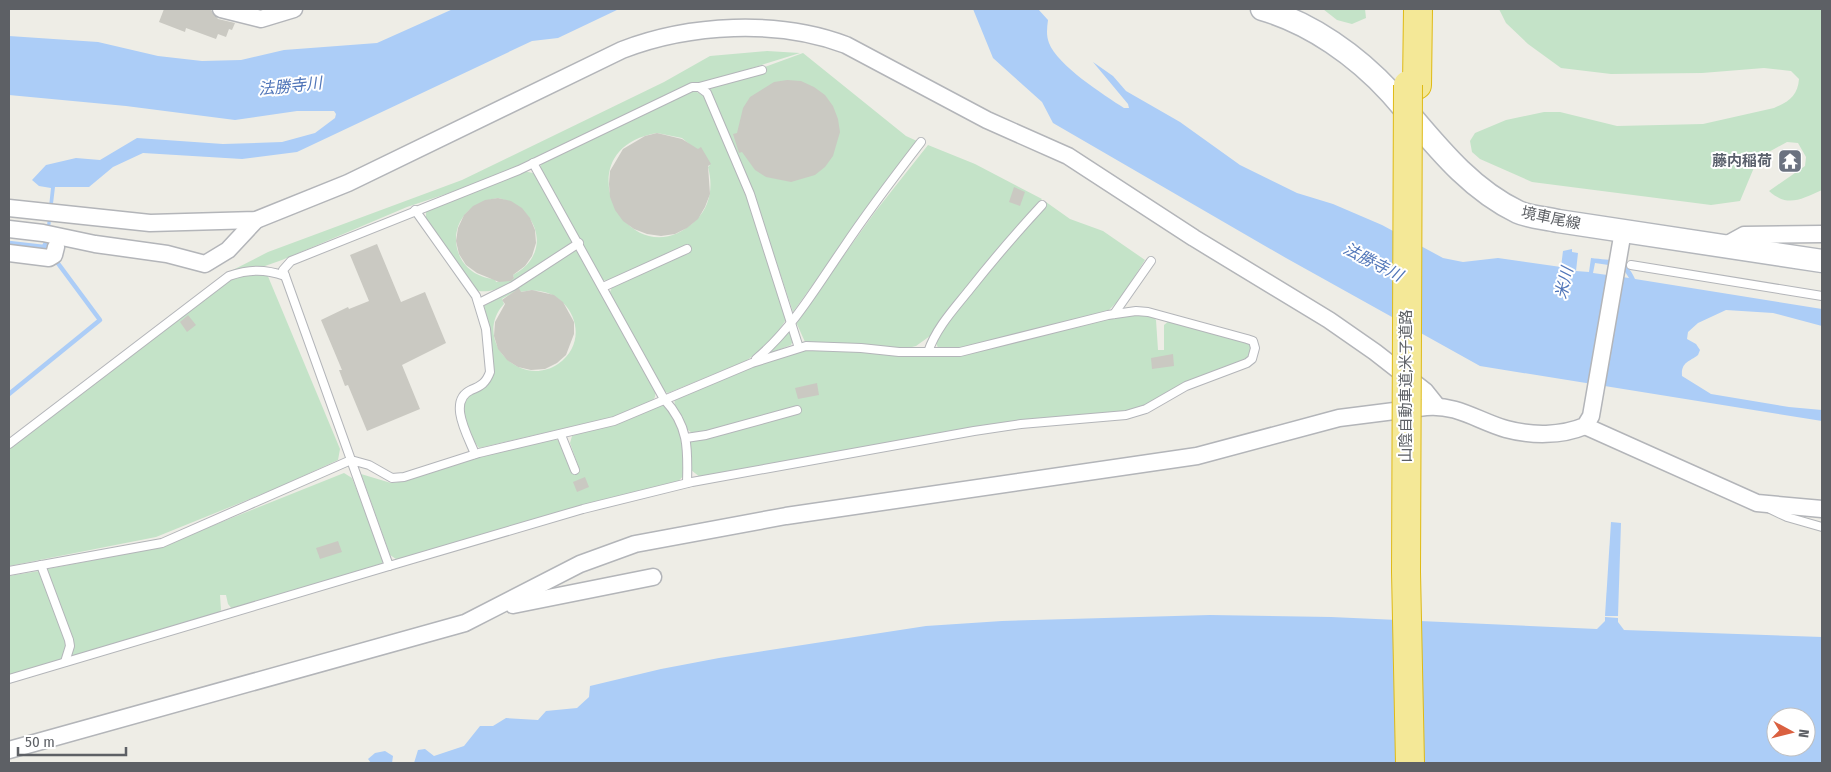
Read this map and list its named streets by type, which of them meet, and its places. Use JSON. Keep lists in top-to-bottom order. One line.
{"streets":{"highway":["山陰自動車道;米子道路"],"main road":["境車尾線"]},"water":["法勝寺川","米川"],"places":{"temple":["藤内稲荷"]},"scale_bar":"50 m","north":"right"}
